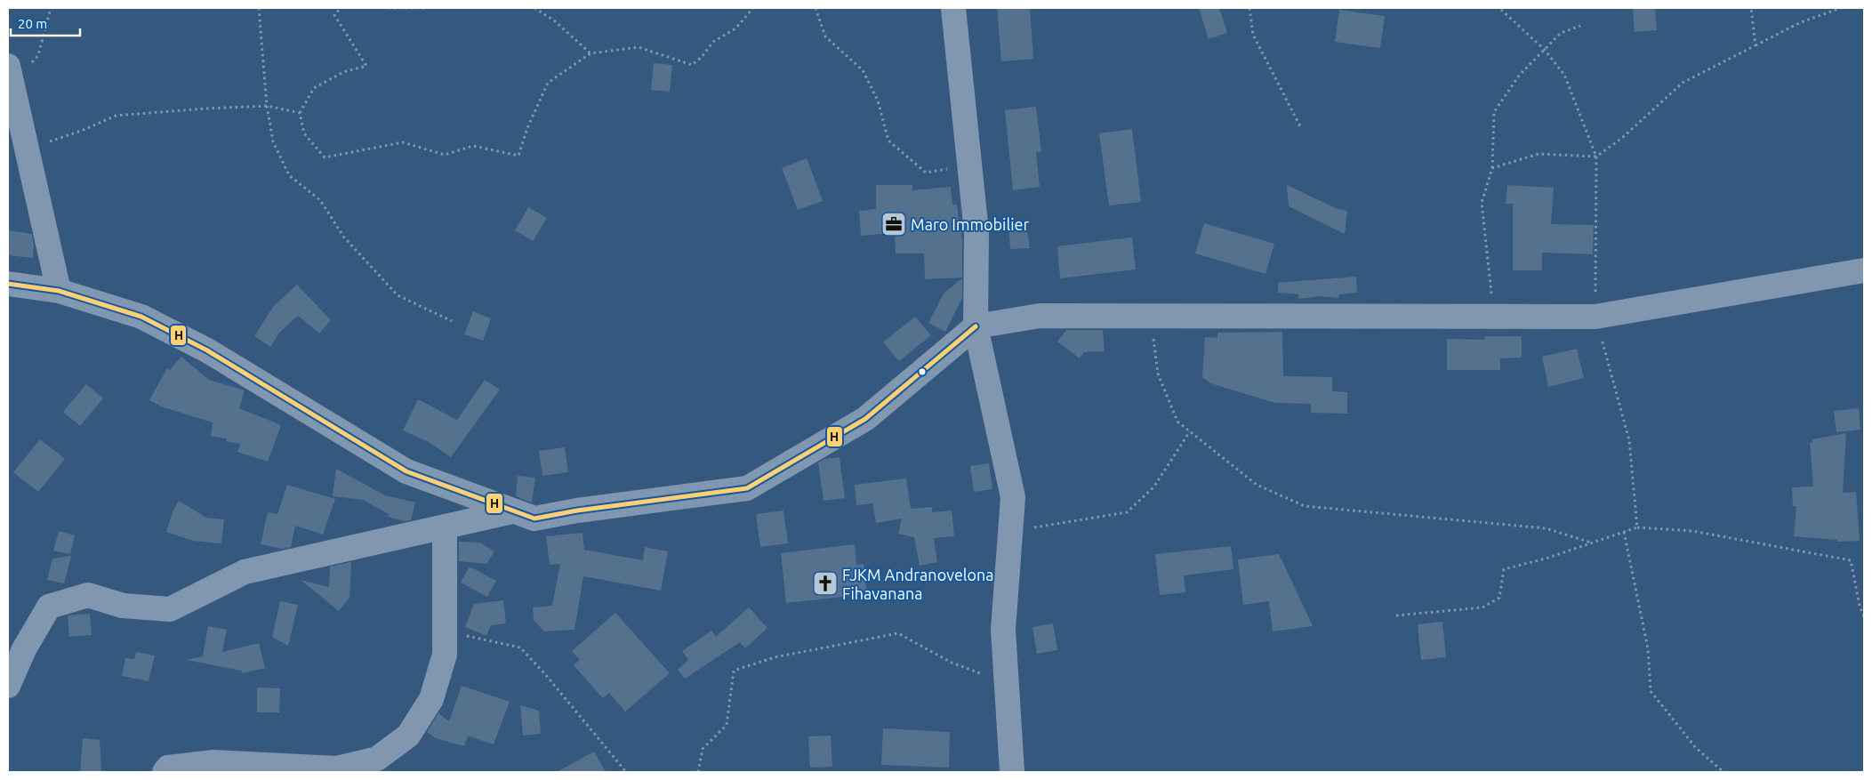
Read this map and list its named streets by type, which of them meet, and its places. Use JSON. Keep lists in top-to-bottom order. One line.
{"places":{"office":["Maro Immobilier"],"church":["FJKM Andranovelona Fihavanana"]},"lines":["transit line H"],"scale_bar":"20 m"}
